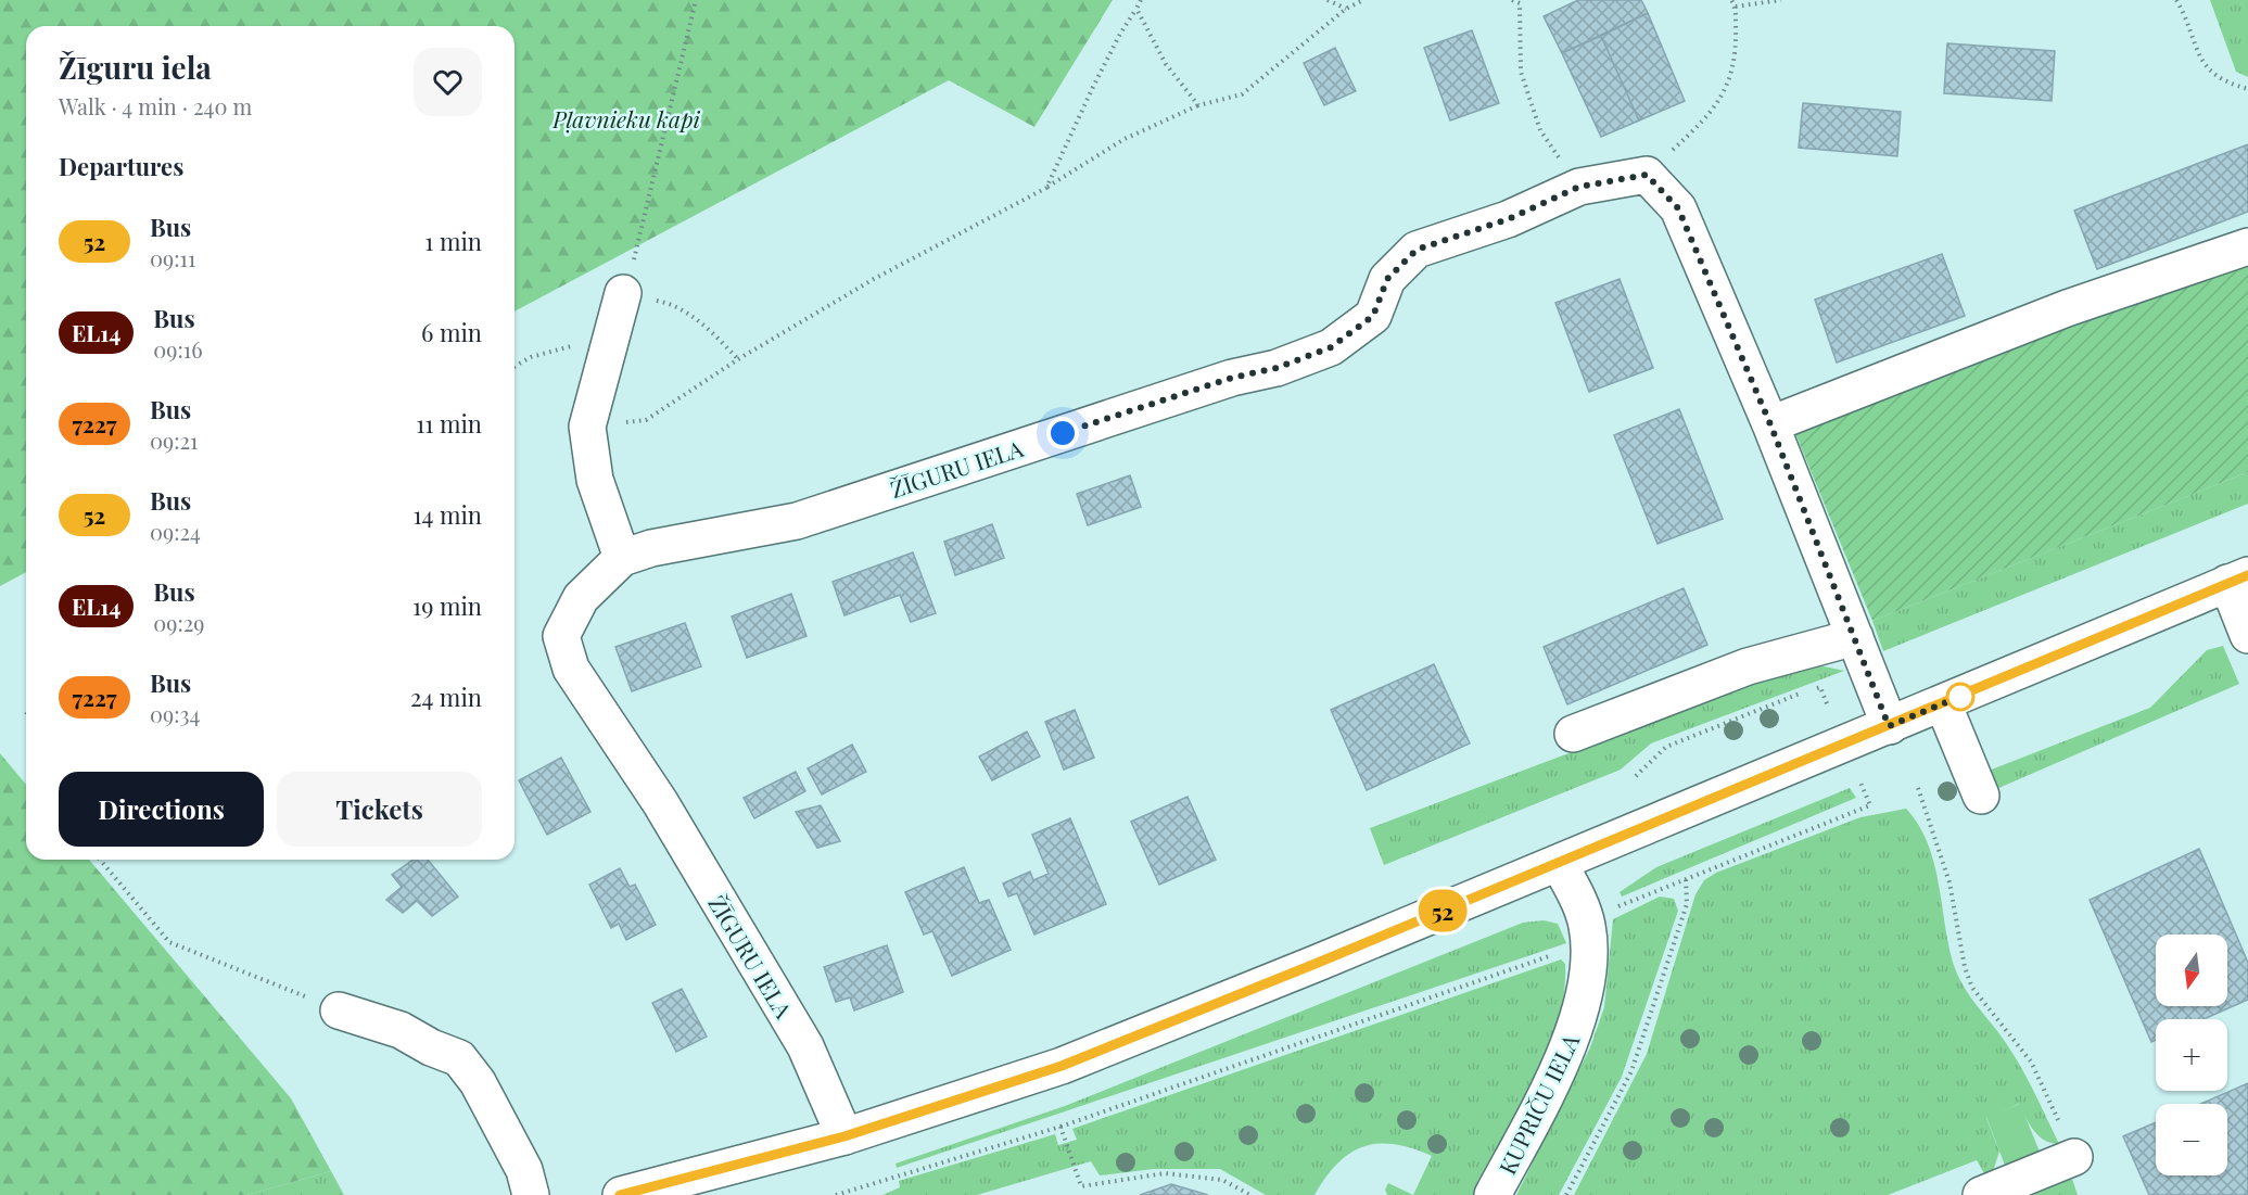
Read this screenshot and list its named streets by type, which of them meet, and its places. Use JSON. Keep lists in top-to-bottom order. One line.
{"streets":{"street":["ŽĪGURU IELA","KUPRIČU IELA"]},"parks":["Pļavnieku kapi"],"lines":["bus line 52"],"north":"bottom","page":{"on_map":"52","heading":[["Žīguru iela","Walk · 4 min · 240 m"],"Departures"],"list":[{"mark":"52","name":"Bus","note":"09:11","value":"1 min"},{"mark":"EL14","name":"Bus","note":"09:16","value":"6 min"},{"mark":"7227","name":"Bus","note":"09:21","value":"11 min"},{"mark":"52","name":"Bus","note":"09:24","value":"14 min"},{"mark":"EL14","name":"Bus","note":"09:29","value":"19 min"},{"mark":"7227","name":"Bus","note":"09:34","value":"24 min"}],"buttons":["Directions","Tickets"],"map_buttons":["+","−"]}}
